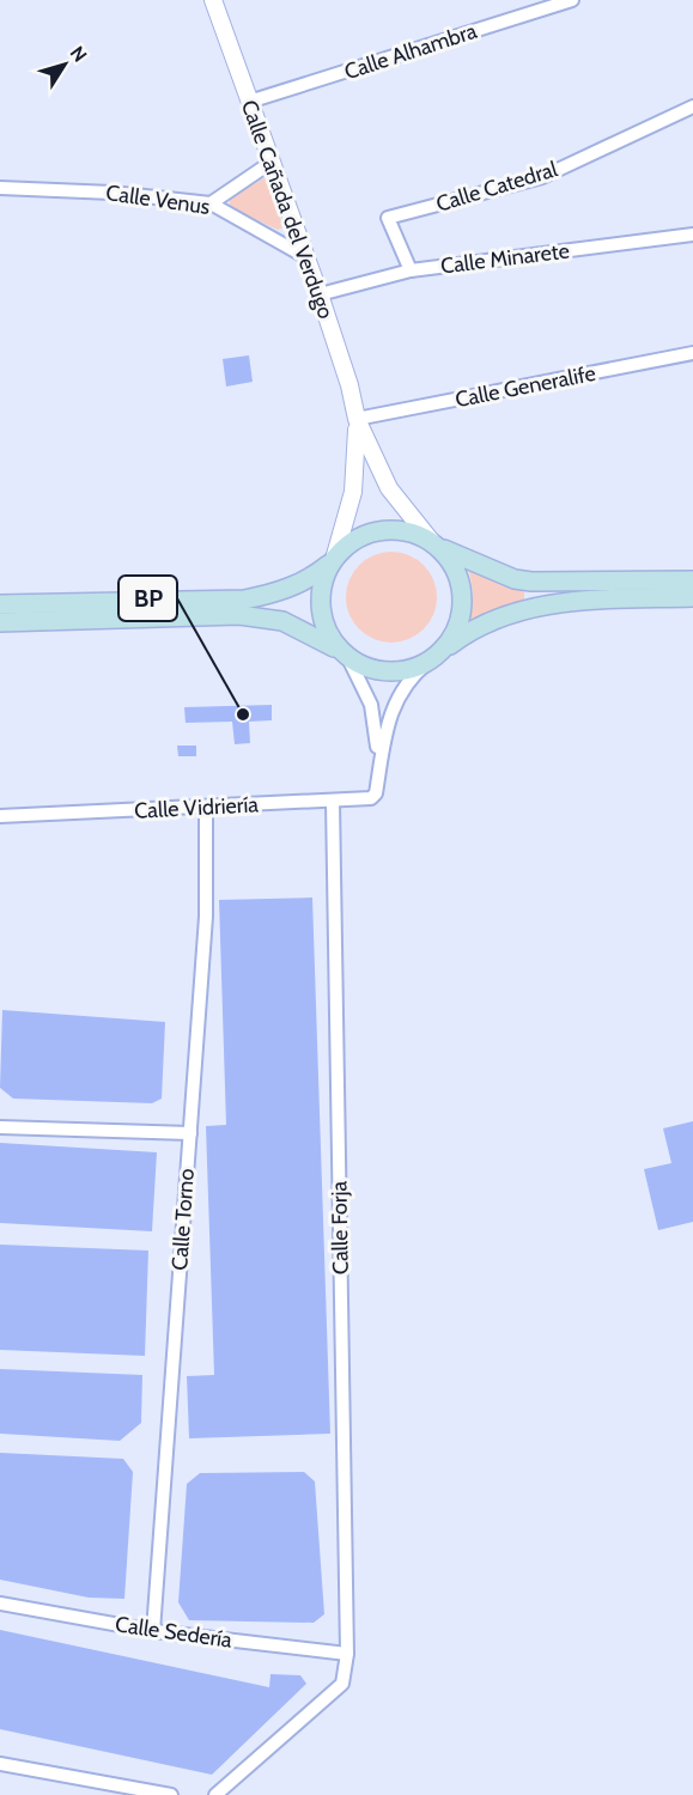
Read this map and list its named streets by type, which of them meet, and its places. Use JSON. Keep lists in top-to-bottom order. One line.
{"streets":{"street":["Calle Alhambra","Calle Catedral","Calle Venus","Calle Cañada del Verdugo","Calle Minarete","Calle Generalife","Calle Vidriería","Calle Torno","Calle Forja","Calle Sedería"]},"crossings":[["Calle Alhambra","Calle Cañada del Verdugo"],["Calle Catedral","Calle Minarete"],["Calle Venus","Calle Cañada del Verdugo"],["Calle Cañada del Verdugo","Calle Minarete"],["Calle Cañada del Verdugo","Calle Generalife"],["Calle Vidriería","Calle Torno"],["Calle Vidriería","Calle Forja"],["Calle Torno","Calle Sedería"],["Calle Forja","Calle Sedería"]],"places":["BP"],"north":"top right"}
